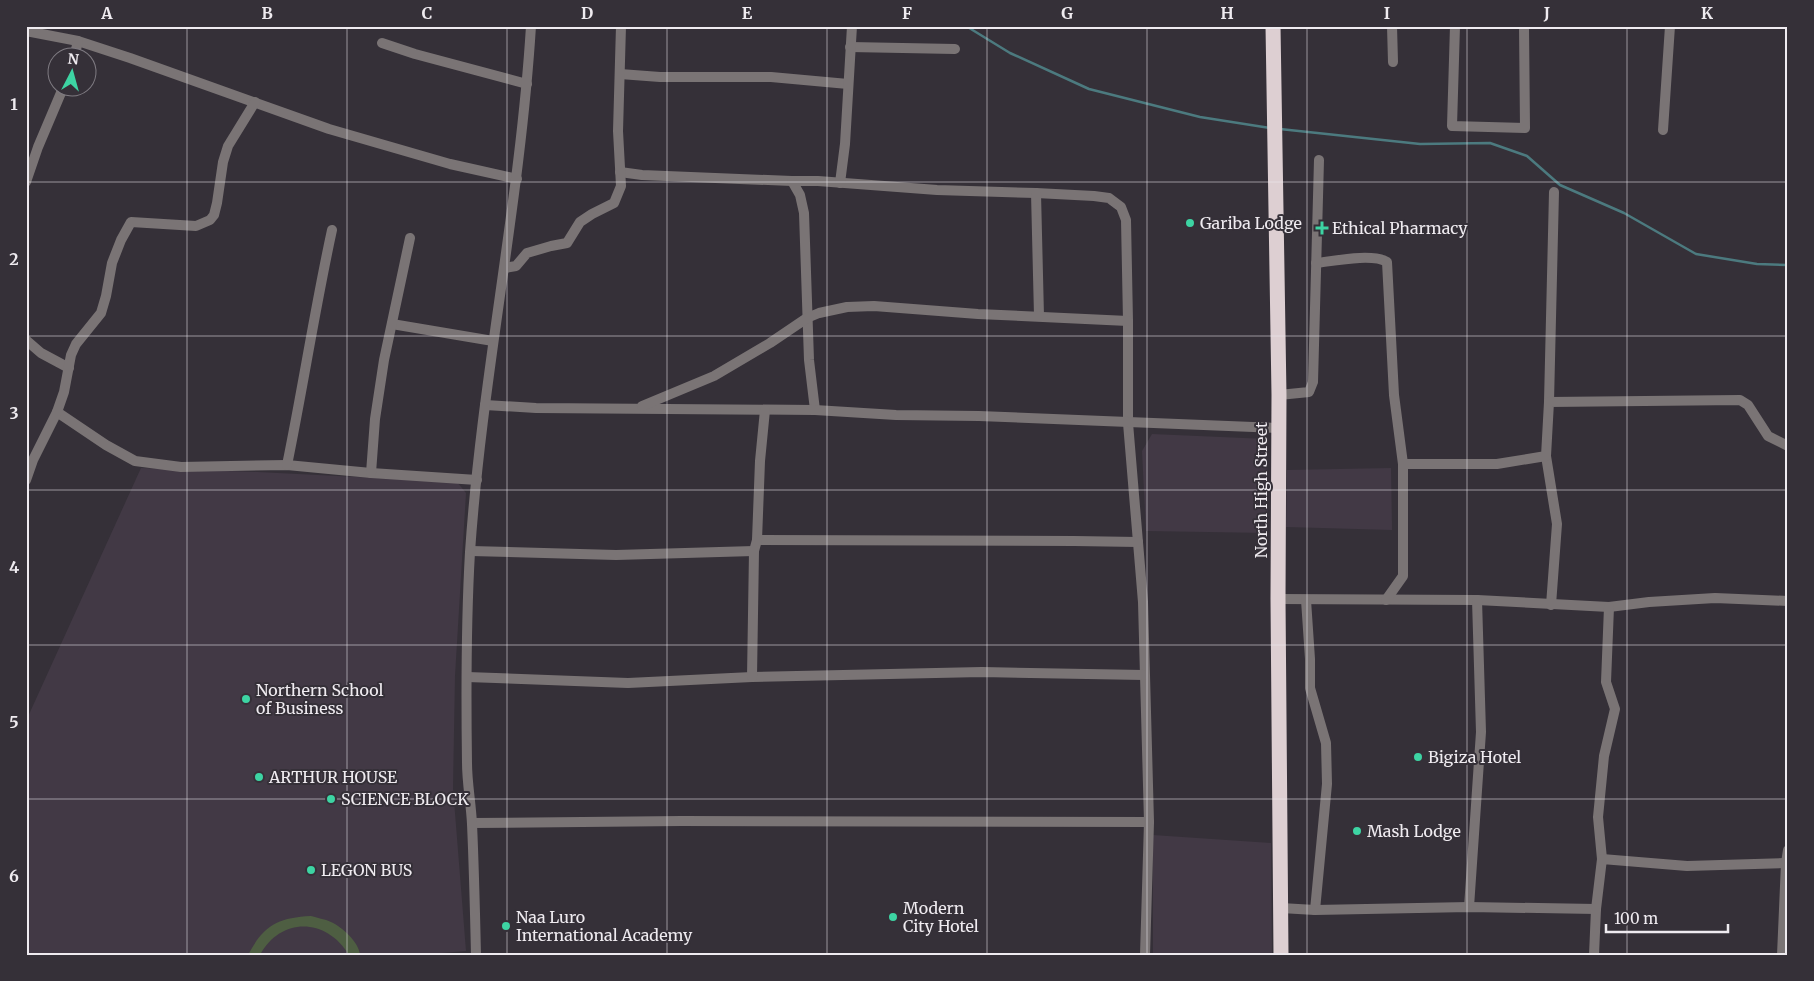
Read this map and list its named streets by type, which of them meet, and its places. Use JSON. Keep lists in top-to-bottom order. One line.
{"streets":{"highway":["North High Street"]},"places":{"other":["Gariba Lodge","Northern School of Business","Bigiza Hotel","ARTHUR HOUSE","SCIENCE BLOCK","Mash Lodge","LEGON BUS","Modern City Hotel","Naa Luro International Academy"],"health":["Ethical Pharmacy"]},"scale_bar":"100 m","north":"top","grid":{"columns":["A","B","C","D","E","F","G","H","I","J","K"],"rows":["1","2","3","4","5","6"]}}
